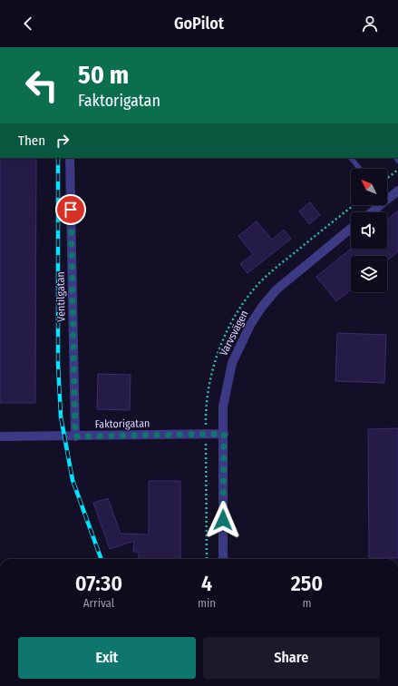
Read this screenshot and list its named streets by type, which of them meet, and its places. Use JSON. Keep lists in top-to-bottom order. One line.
{"streets":{"street":["Ventilgatan","Varvsvägen","Faktorigatan"]},"crossings":[["Ventilgatan","Faktorigatan"],["Varvsvägen","Faktorigatan"]],"north":"top left","page":{"header":"GoPilot","turn":["50 m","Faktorigatan"],"then":"Then","eta":["07:30","Arrival","4","min","250","m"],"buttons":["Exit","Share"]}}
